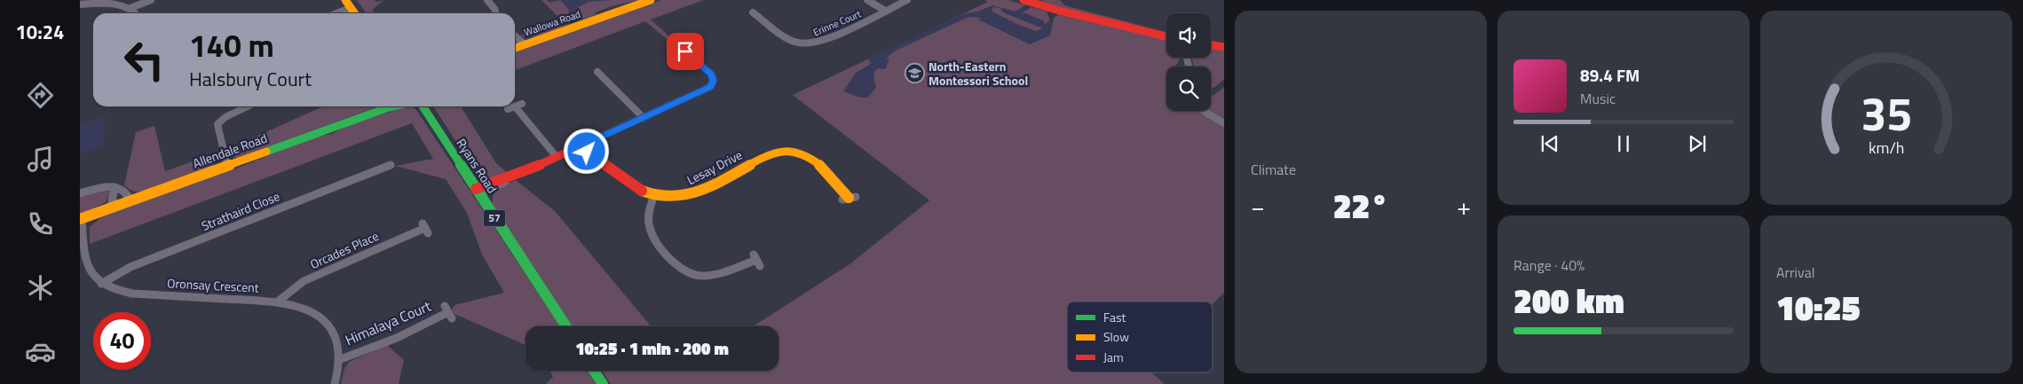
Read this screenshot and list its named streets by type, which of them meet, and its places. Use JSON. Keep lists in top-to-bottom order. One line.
{"streets":{"main road":["Wallowa Road","Allendale Road","Ryans Road","Lesay Drive","57"],"street":["Erinne Court","Strathaird Close","Orcades Place","Oronsay Crescent","Himalaya Court"]},"crossings":[["Strathaird Close","Oronsay Crescent"],["Orcades Place","Oronsay Crescent"],["Oronsay Crescent","Himalaya Court"]],"places":{"school or university":["North-Eastern Montessori School"]},"legend":["Fast","Slow","Jam"],"page":{"tabs":"10:24","tile":["Climate",["Range · 40%","200 km"],["Arrival","10:25"]],"turn":["140 m","Halsbury Court"],"song":["89.4 FM","Music"],"heat":["−","22°","+"],"limit":"40","trip":"10:25 · 1 min · 200 m","gauge":["35","km/h"]}}
